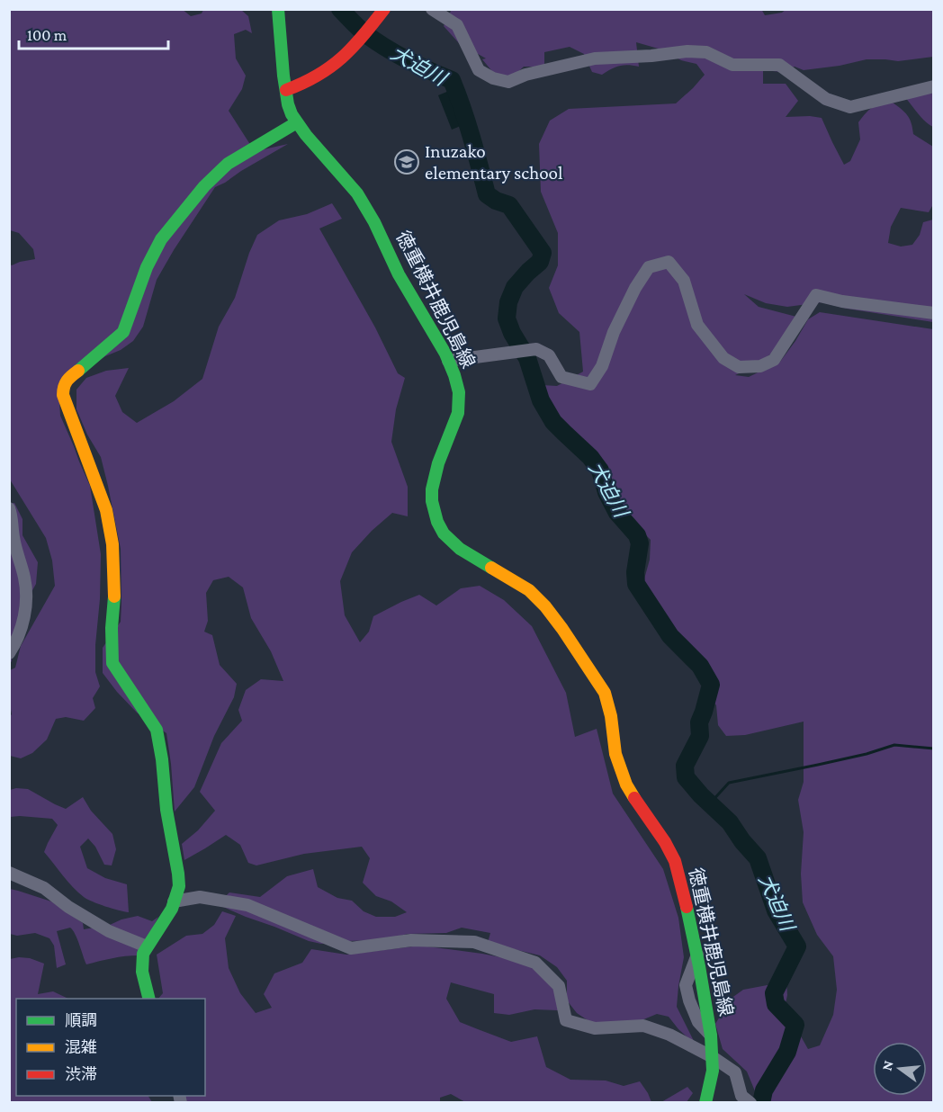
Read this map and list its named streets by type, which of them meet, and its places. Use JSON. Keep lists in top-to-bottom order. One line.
{"streets":{"main road":["徳重横井鹿児島線"]},"water":["犬迫川"],"places":{"school or university":["Inuzako elementary school"]},"legend":["順調","混雑","渋滞"],"scale_bar":"100 m","north":"left"}
